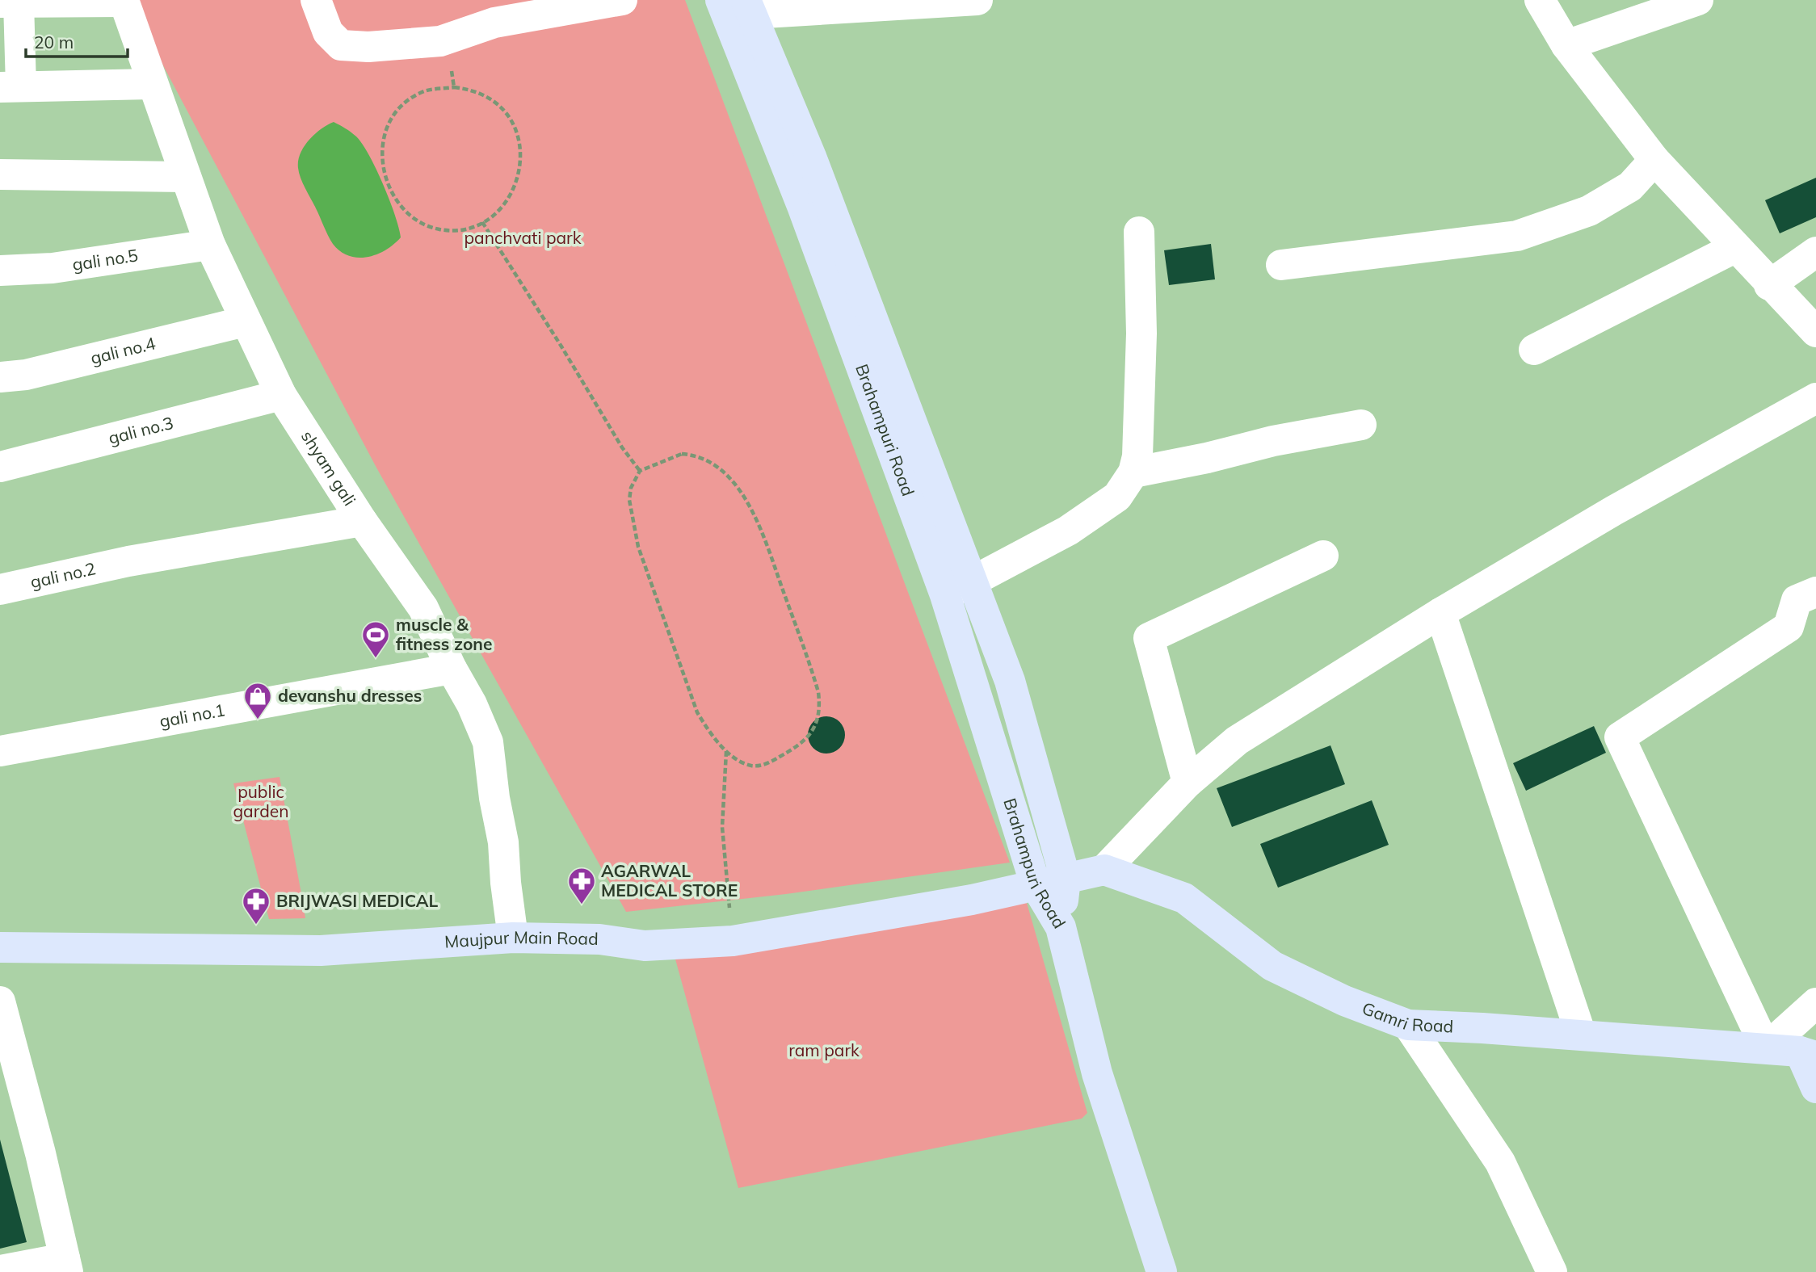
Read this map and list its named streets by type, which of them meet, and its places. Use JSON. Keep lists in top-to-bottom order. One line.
{"streets":{"street":["gali no.5","gali no.4","Brahampuri Road","gali no.3","shyam gali","gali no.2","gali no.1","Maujpur Main Road","Gamri Road"]},"crossings":[["gali no.5","shyam gali"],["gali no.4","shyam gali"],["Brahampuri Road","Maujpur Main Road"],["gali no.3","shyam gali"],["shyam gali","gali no.2"],["shyam gali","gali no.1"],["shyam gali","Maujpur Main Road"]],"parks":["panchvati park","public garden","ram park"],"places":{"sports":["muscle & fitness zone"],"shop":["devanshu dresses"],"pharmacy":["AGARWAL MEDICAL STORE","BRIJWASI MEDICAL"]},"scale_bar":"20 m"}
